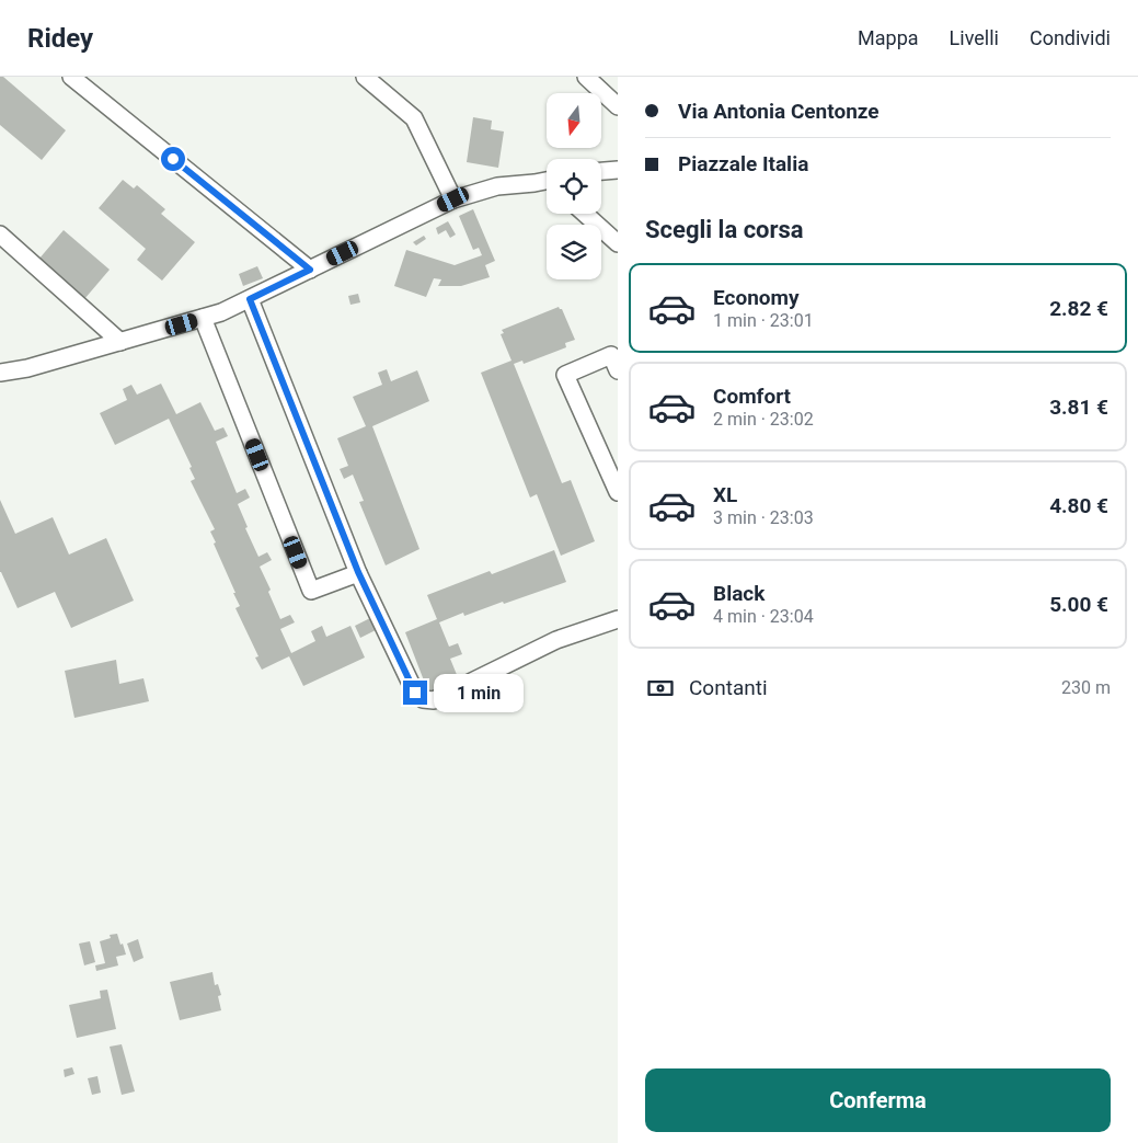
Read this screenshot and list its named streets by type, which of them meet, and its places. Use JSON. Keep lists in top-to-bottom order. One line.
{"north":"bottom","page":{"header":"Ridey","nav":["Mappa","Livelli","Condividi"],"banner":["Via Antonia Centonze","Piazzale Italia"],"heading":"Scegli la corsa","list":[{"name":"Economy","note":"1 min · 23:01","value":"2.82 €"},{"name":"Comfort","note":"2 min · 23:02","value":"3.81 €"},{"name":"XL","note":"3 min · 23:03","value":"4.80 €"},{"name":"Black","note":"4 min · 23:04","value":"5.00 €"}],"pay":["Contanti","230 m"],"bubble":"1 min","buttons":"Conferma"}}
